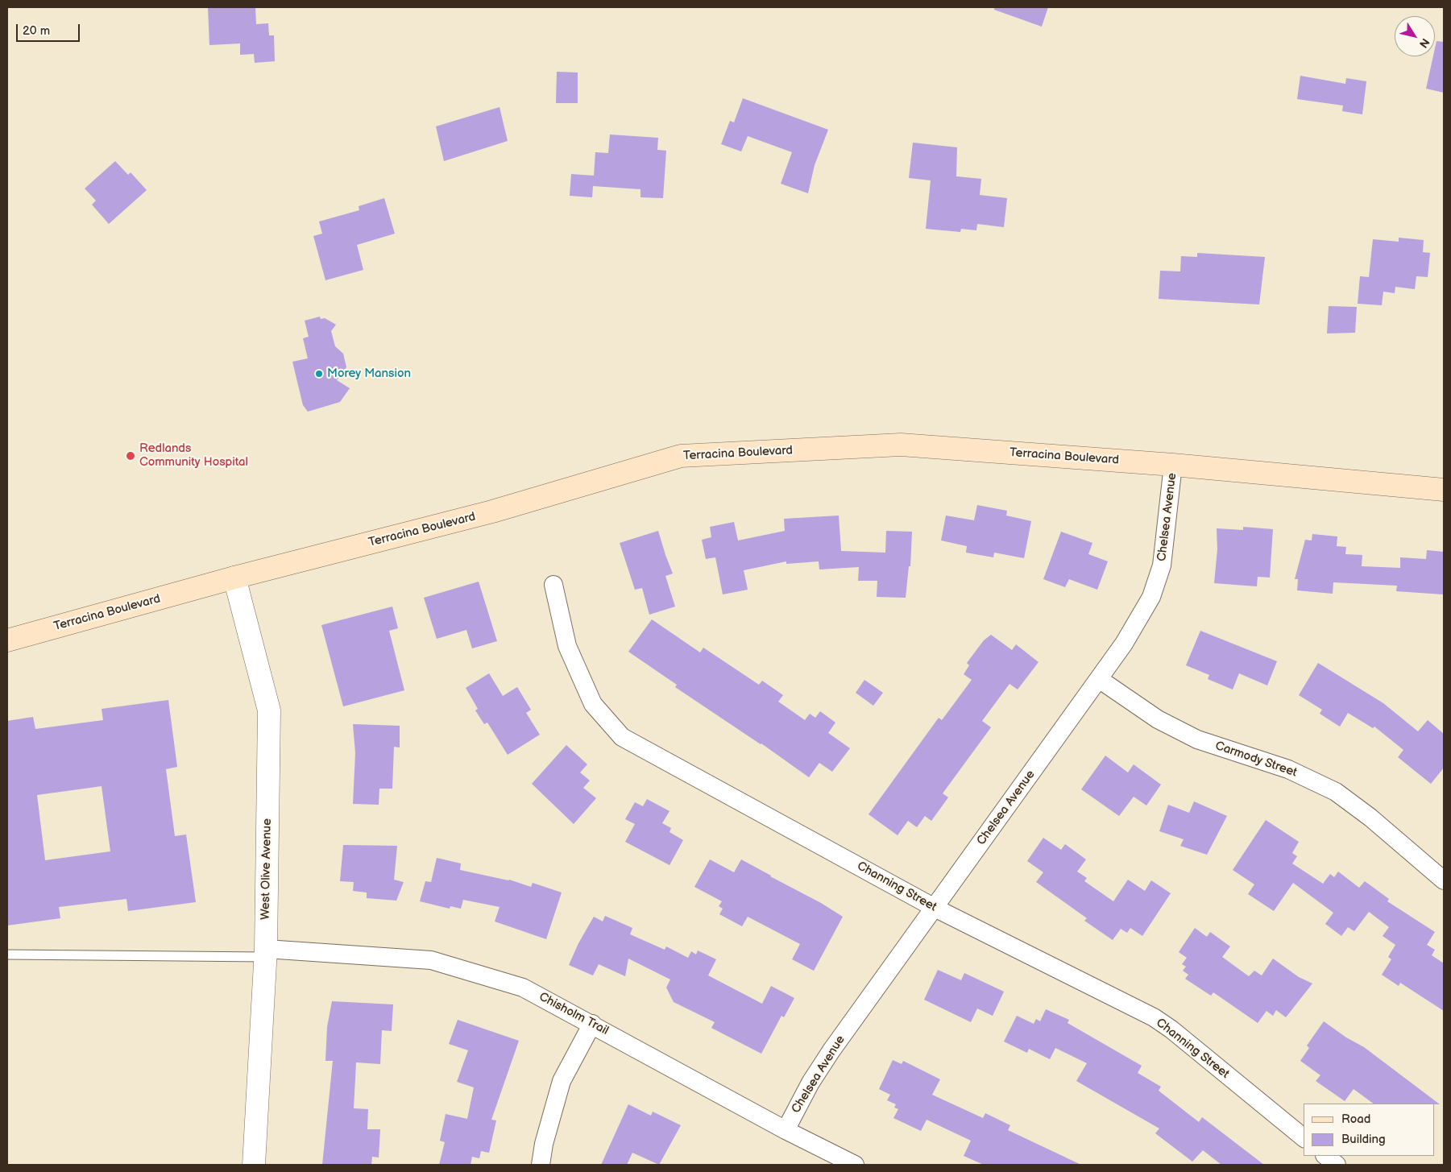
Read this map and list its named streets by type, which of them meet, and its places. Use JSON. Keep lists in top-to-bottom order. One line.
{"streets":{"main road":["Terracina Boulevard"],"street":["Chelsea Avenue","Carmody Street","West Olive Avenue","Channing Street","Chisholm Trail"]},"crossings":[["Terracina Boulevard","Chelsea Avenue"],["Terracina Boulevard","West Olive Avenue"],["Chelsea Avenue","Carmody Street"],["Chelsea Avenue","Channing Street"],["Chelsea Avenue","Chisholm Trail"],["West Olive Avenue","Chisholm Trail"]],"places":["Morey Mansion","Redlands Community Hospital"],"legend":["Road","Building"],"scale_bar":"20 m","north":"bottom right"}
